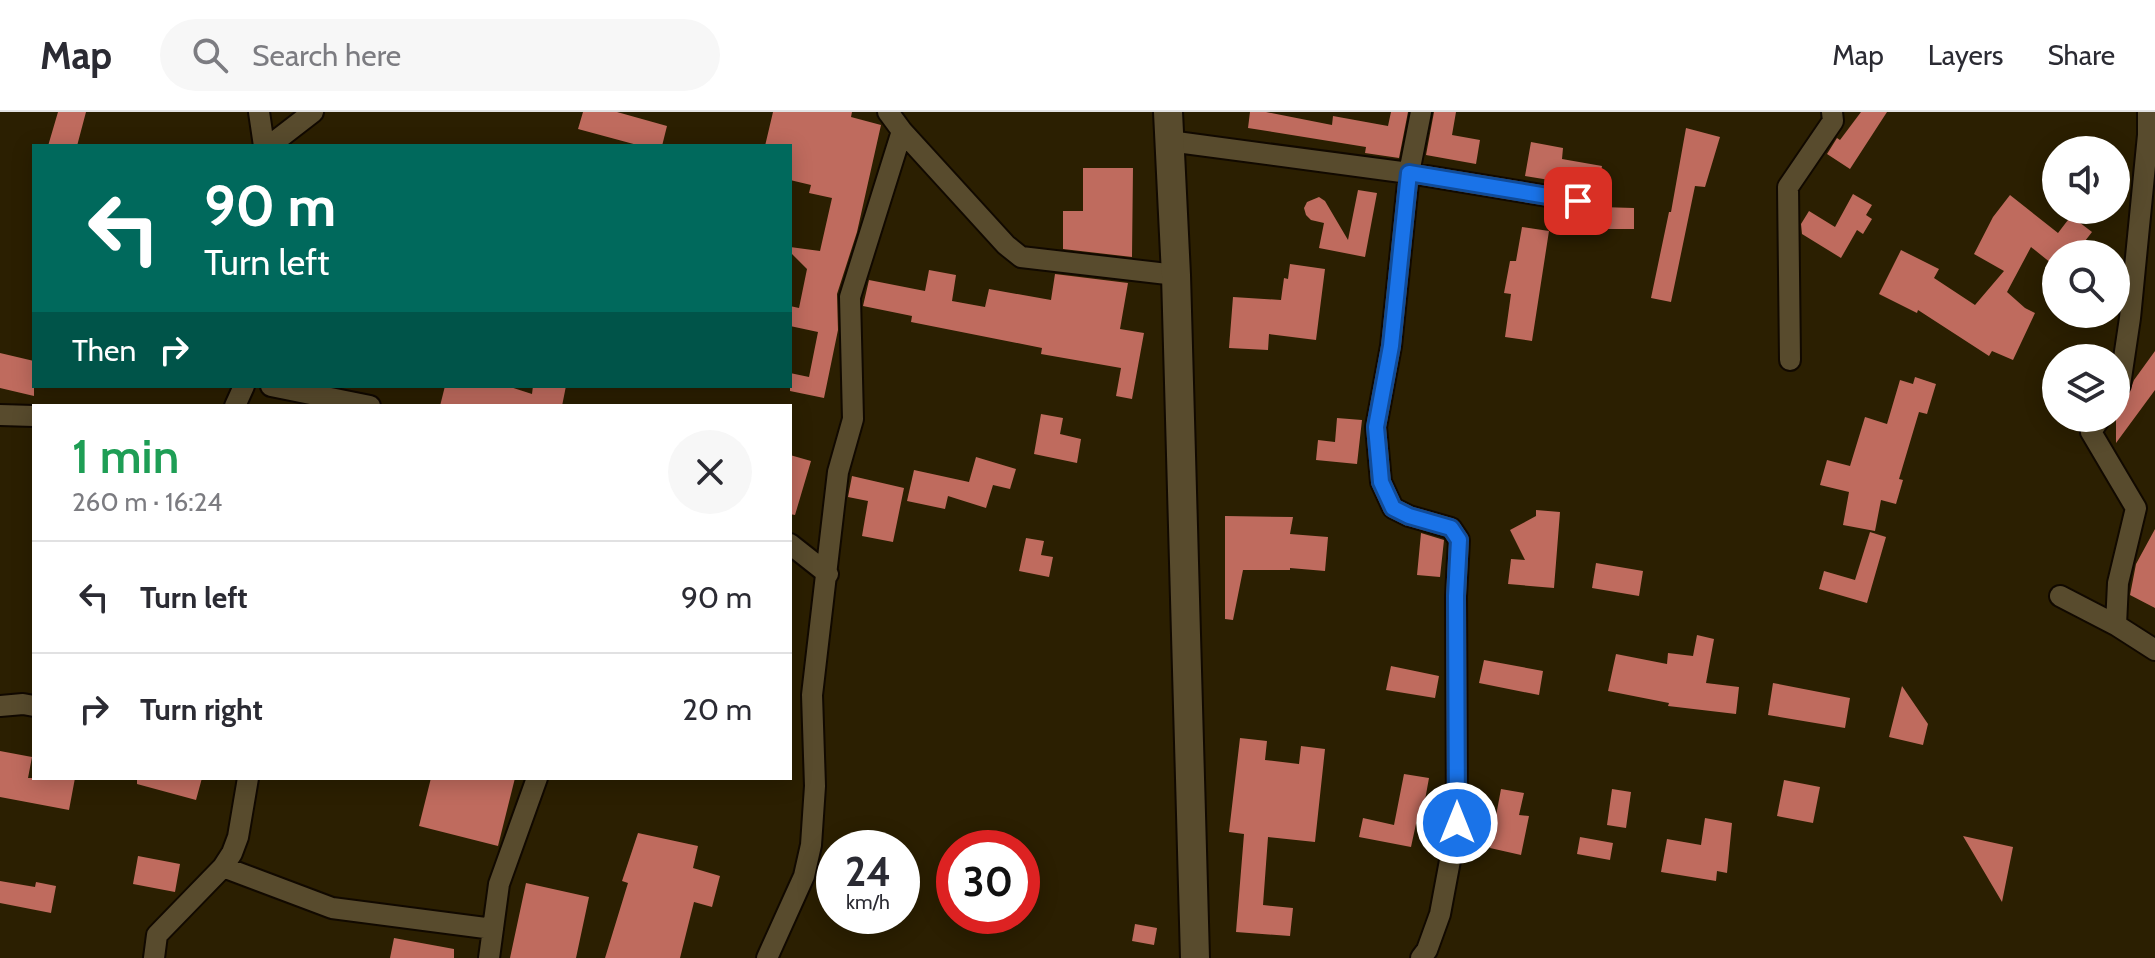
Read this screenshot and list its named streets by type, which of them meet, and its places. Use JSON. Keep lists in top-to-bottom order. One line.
{"page":{"header":"Map","search":"Search here","nav":["Map","Layers","Share"],"turn":["90 m","Turn left"],"then":"Then","heading":["1 min","260 m · 16:24"],"list":[{"name":"Turn left","value":"90 m"},{"name":"Turn right","value":"20 m"}],"speed":"24 km/h","limit":"30"}}
